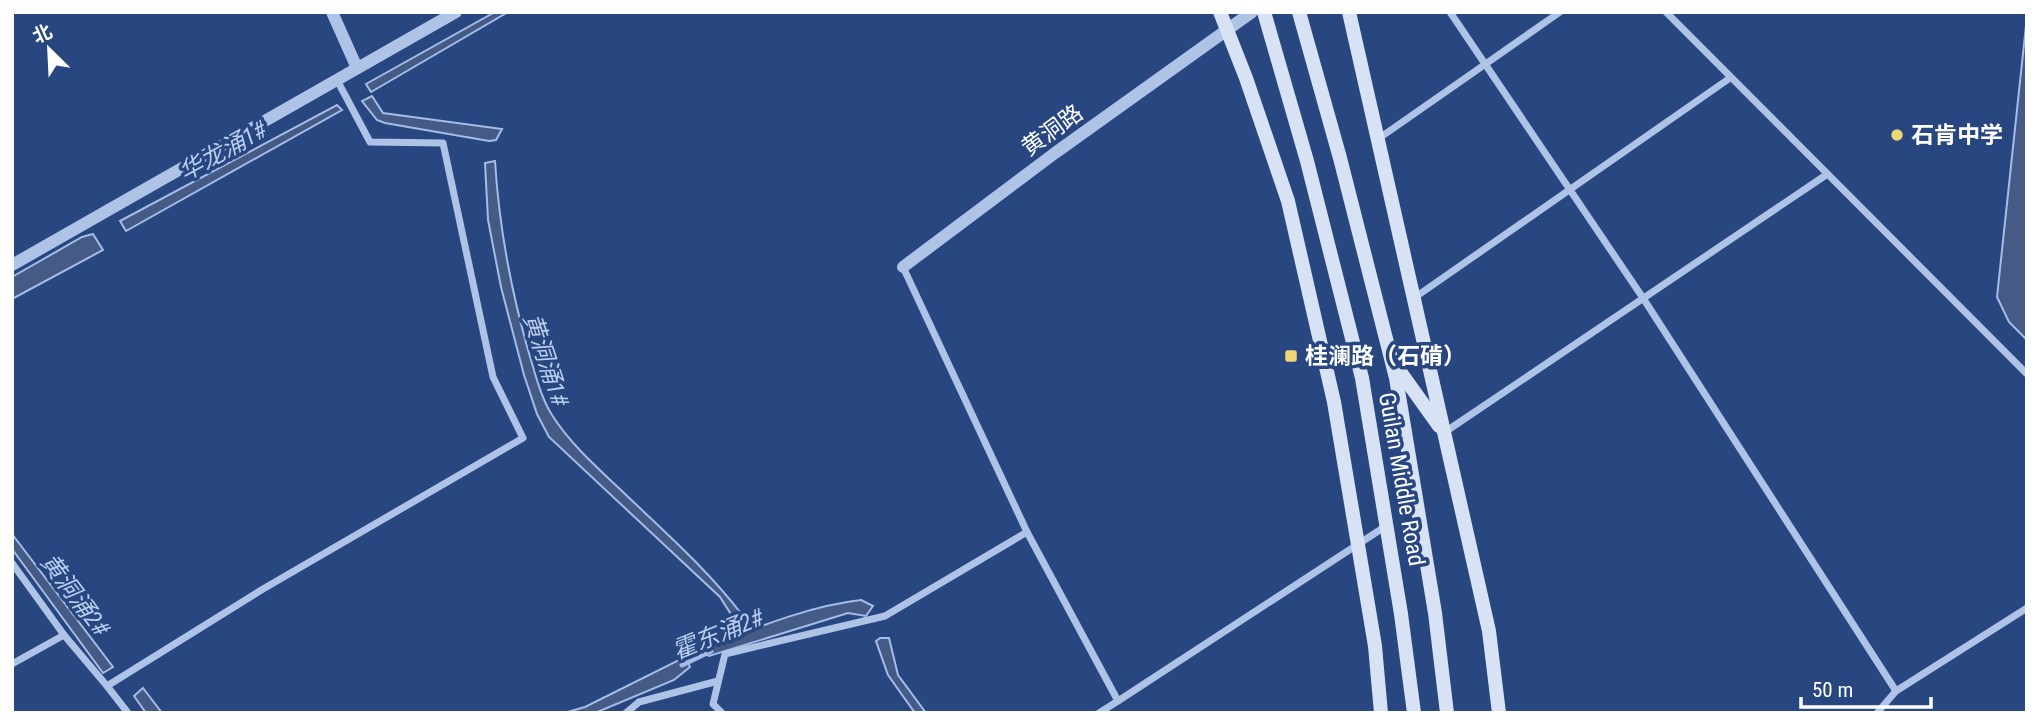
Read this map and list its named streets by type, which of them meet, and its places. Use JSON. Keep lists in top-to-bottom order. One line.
{"streets":{"main road":["Guilan Middle Road"],"street":["黄洞路"]},"water":["华龙涌1#","黄洞涌1#","黄洞涌2#","霍东涌2#"],"places":{"other":["石肯中学"],"transit":["桂澜路（石𬒔）"]},"scale_bar":"50 m","north":"top left"}
